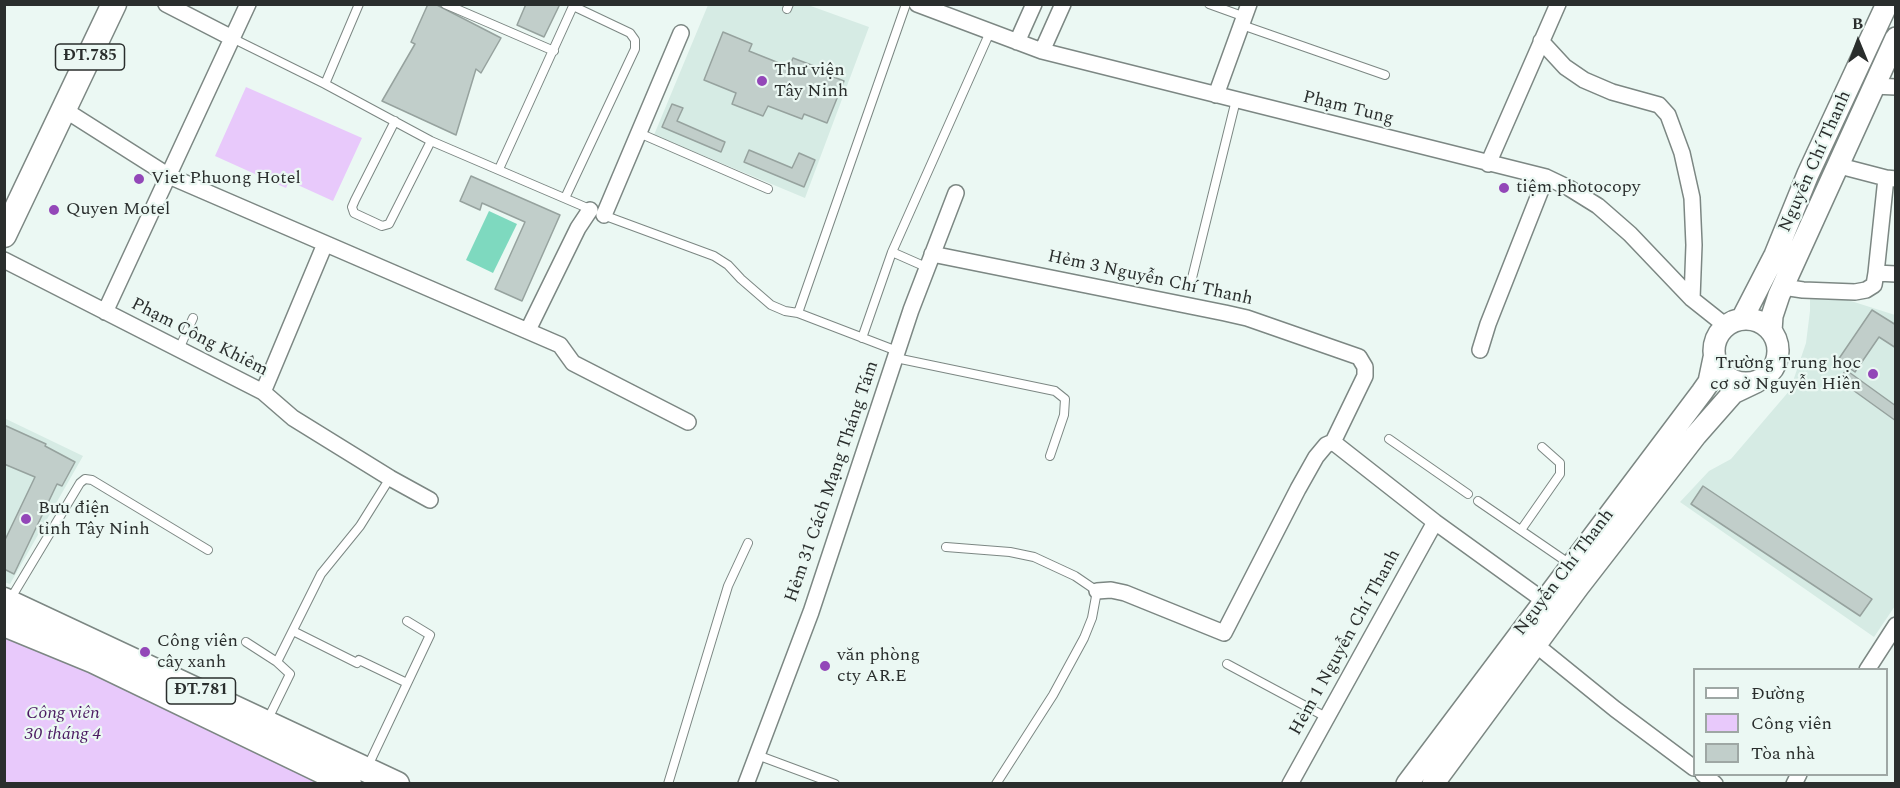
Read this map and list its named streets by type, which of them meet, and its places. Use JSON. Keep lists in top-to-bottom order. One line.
{"streets":{"main road":["ĐT.785","ĐT.781"],"street":["Phạm Tung","Nguyễn Chí Thanh","Hẻm 3 Nguyễn Chí Thanh","Phạm Công Khiêm","Hẻm 31 Cách Mạng Tháng Tám","Hẻm 1 Nguyễn Chí Thanh"]},"crossings":[["Phạm Tung","Nguyễn Chí Thanh"],["Hẻm 3 Nguyễn Chí Thanh","Hẻm 31 Cách Mạng Tháng Tám"]],"parks":["Công viên 30 tháng 4"],"places":["Thư viện Tây Ninh","Viet Phuong Hotel","tiệm photocopy","Quyen Motel","Trường Trung học cơ sở Nguyễn Hiền","Bưu điện tỉnh Tây Ninh","Công viên cây xanh","văn phòng cty AR.E"],"legend":["Đường","Công viên","Tòa nhà"],"north":"top"}
